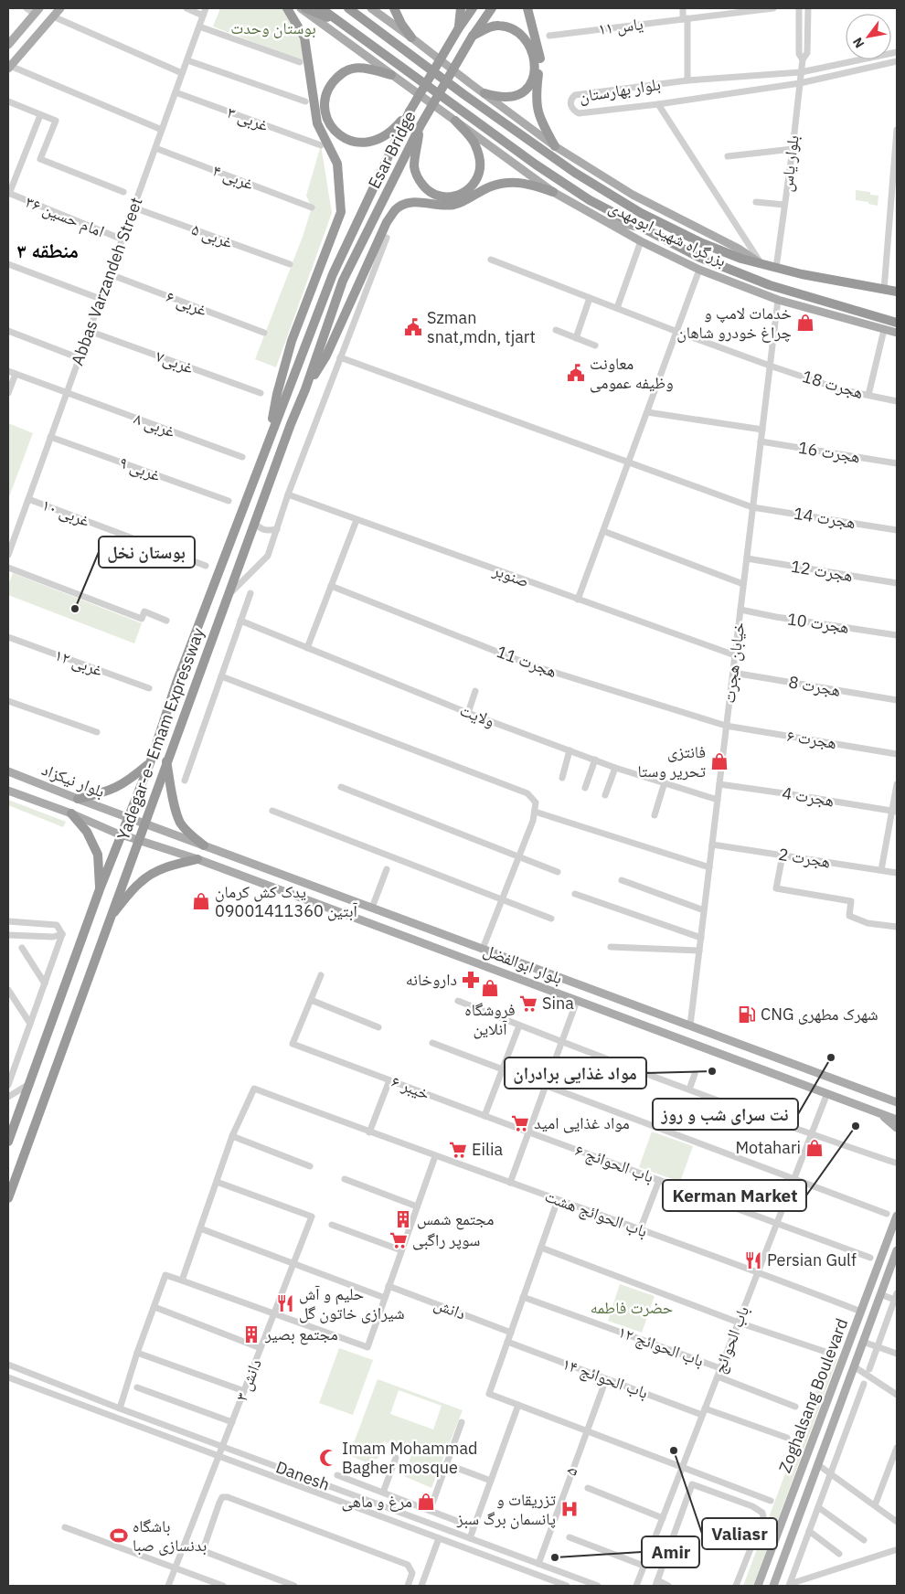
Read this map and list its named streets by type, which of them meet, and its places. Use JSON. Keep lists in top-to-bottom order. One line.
{"streets":{"highway":["Esar Bridge","Yadegar-e- Emam Expressway"],"main road":["بزرگراه شهید ابومهدی","بلوار نیکزاد","بلوار ابوالفضل","Zoghalsang Boulevard"],"street":["یاس ۱۱","بلوار بهارستان","غربی ۳","بلوار یاس","غربی ۴","امام حسین ۳۶","غربی ۵","Abbas Varzandeh Street","غربی ۶","غربی۷","هجرت 18","غربی ۸","هجرت 16","غربی ۹","غربی ۱۰","هجرت 14","هجرت 12","صنوبر","هجرت 10","هجرت 11","غربی ۱۲","خیابان هجرت","هجرت 8","ولایت","هجرت ۶","هجرت 4","هجرت 2","خیبر ۶","باب الحوائج ۶","باب الحوائج هشت","دانش","باب الحوائج","باب الحوائج ۱۲","باب الحوائج ۱۴","دانش ۳","۵","Danesh"]},"crossings":[["بلوار بهارستان","بلوار یاس"],["غربی ۳","Abbas Varzandeh Street"],["Esar Bridge","Yadegar-e- Emam Expressway"],["غربی ۴","Abbas Varzandeh Street"],["امام حسین ۳۶","Abbas Varzandeh Street"],["بزرگراه شهید ابومهدی","خیابان هجرت"],["غربی ۵","Abbas Varzandeh Street"],["Abbas Varzandeh Street","غربی ۶"],["Abbas Varzandeh Street","غربی۷"],["Abbas Varzandeh Street","غربی ۸"],["Abbas Varzandeh Street","غربی ۹"],["Abbas Varzandeh Street","غربی ۱۰"],["هجرت 18","خیابان هجرت"],["هجرت 16","خیابان هجرت"],["هجرت 14","خیابان هجرت"],["هجرت 12","خیابان هجرت"],["صنوبر","خیابان هجرت"],["هجرت 10","خیابان هجرت"],["هجرت 11","خیابان هجرت"],["هجرت 11","هجرت ۶"],["خیابان هجرت","هجرت 8"],["خیابان هجرت","ولایت"],["خیابان هجرت","هجرت ۶"],["خیابان هجرت","هجرت 4"],["خیابان هجرت","هجرت 2"],["خیابان هجرت","بلوار ابوالفضل"],["Yadegar-e- Emam Expressway","بلوار نیکزاد"],["Yadegar-e- Emam Expressway","بلوار ابوالفضل"],["بلوار نیکزاد","بلوار ابوالفضل"],["بلوار ابوالفضل","باب الحوائج"],["خیبر ۶","باب الحوائج ۶"],["باب الحوائج ۶","باب الحوائج"],["باب الحوائج هشت","باب الحوائج"],["باب الحوائج هشت","Zoghalsang Boulevard"],["باب الحوائج","باب الحوائج ۱۲"],["باب الحوائج","باب الحوائج ۱۴"],["باب الحوائج ۱۴","۵"],["دانش ۳","Danesh"],["۵","Danesh"]],"districts":["منطقه ۳"],"parks":["بوستان وحدت","حضرت فاطمه"],"places":{"shop":["خدمات لامپ و چراغ خودرو شاهان","فانتزی تحریر وستا","یدک کش کرمان آبتین 09001411360","فروشگاه آنلاین","Motahari","مرغ و ماهی"],"public building":["Szman snat,mdn, tjart","معاونت وظیفه عمومی"],"other":["بوستان نخل","نت سرای شب و روز","مواد غذایی برادران","Kerman Market","Valiasr","Amir"],"pharmacy":["داروخانه"],"supermarket":["Sina","مواد غذایی امید","Eilia","سوپر راگبی"],"fuel station":["CNG شهرک مطهری"],"building":["مجتمع شمس","مجتمع بصیر"],"restaurant":["Persian Gulf","حلیم و آش شیرازی خاتون گل"],"mosque":["Imam Mohammad Bagher mosque"],"hospital":["تزریقات و پانسمان برگ سبز"],"sports":["باشگاه بدنسازی صبا"]},"north":"bottom left"}
